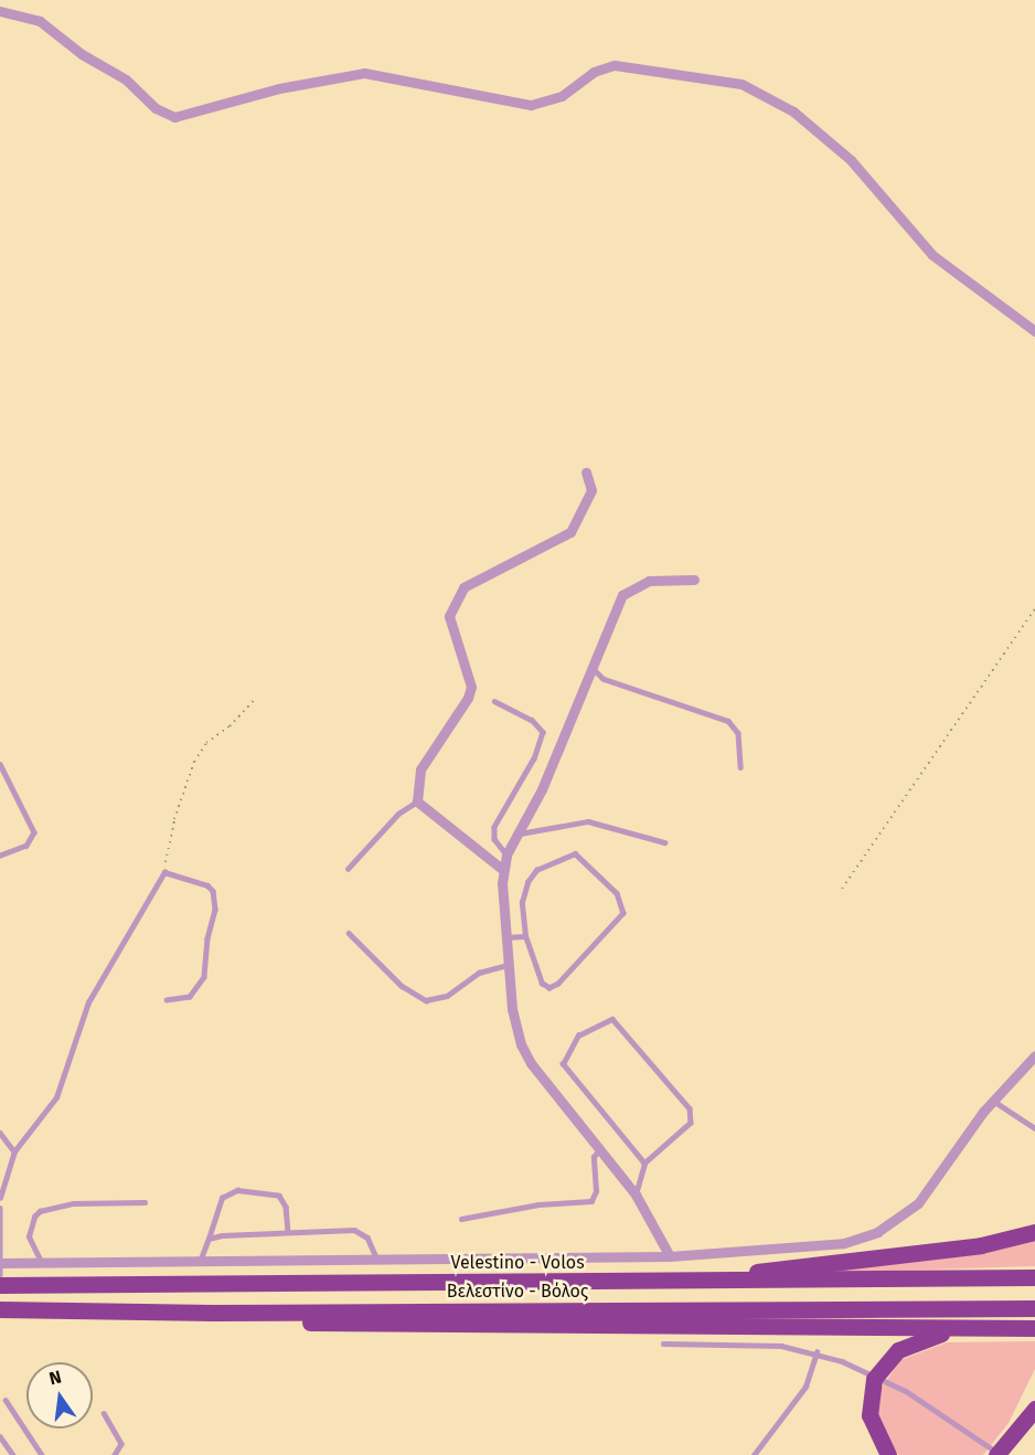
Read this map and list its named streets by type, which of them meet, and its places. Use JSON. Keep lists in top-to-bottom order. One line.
{"streets":{"highway":["Velestino - Volos","Βελεστίνο - Βόλος"]},"north":"top"}
